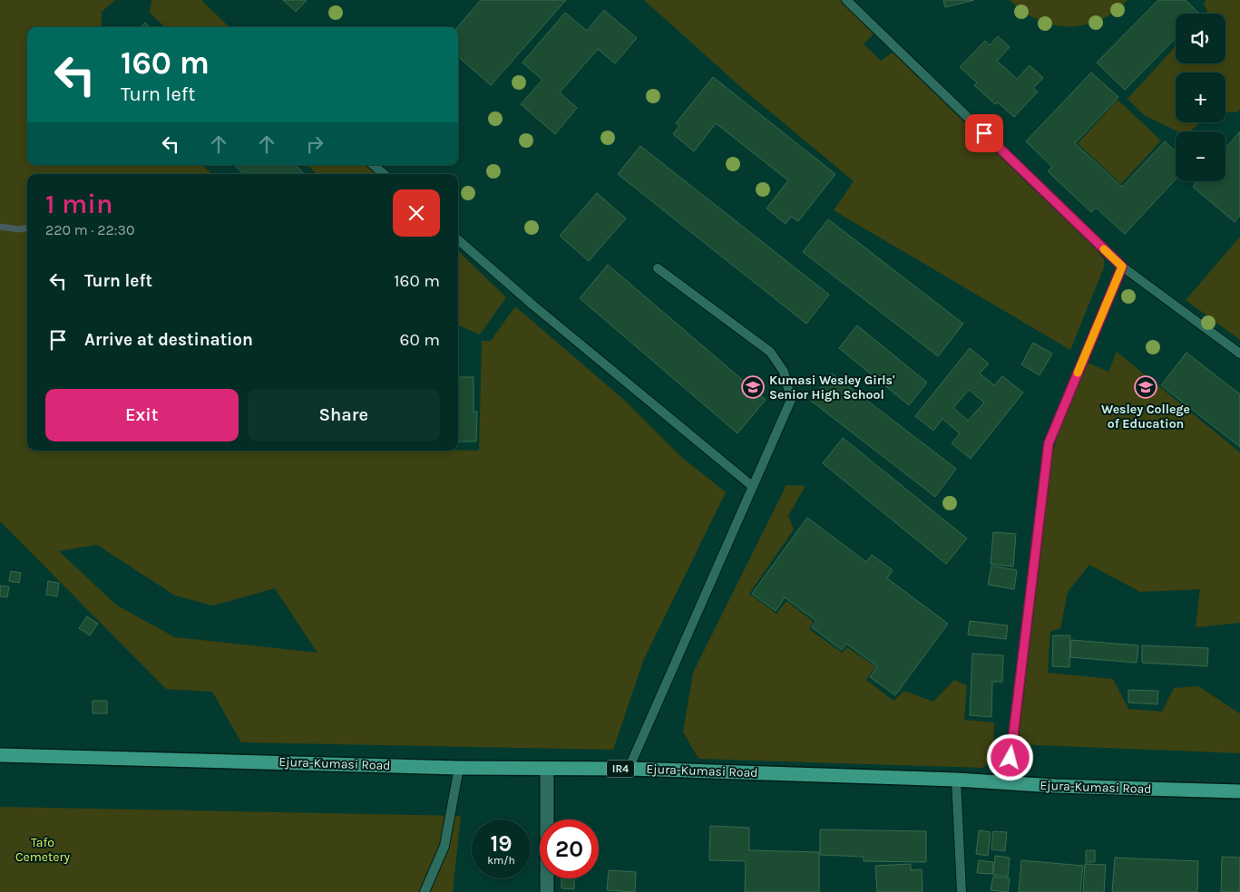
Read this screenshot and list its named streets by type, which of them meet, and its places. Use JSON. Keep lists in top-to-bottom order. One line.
{"streets":{"main road":["Ejura-Kumasi Road","IR4"]},"parks":["Tafo Cemetery"],"places":{"school or university":["Kumasi Wesley Girls' Senior High School","Wesley College of Education"]},"page":{"map_buttons":["+","−"],"turn":["160 m","Turn left"],"heading":["1 min","220 m · 22:30"],"list":[{"name":"Turn left","value":"160 m"},{"name":"Arrive at destination","value":"60 m"}],"buttons":["Exit","Share"],"speed":"19 km/h","limit":"20"}}
